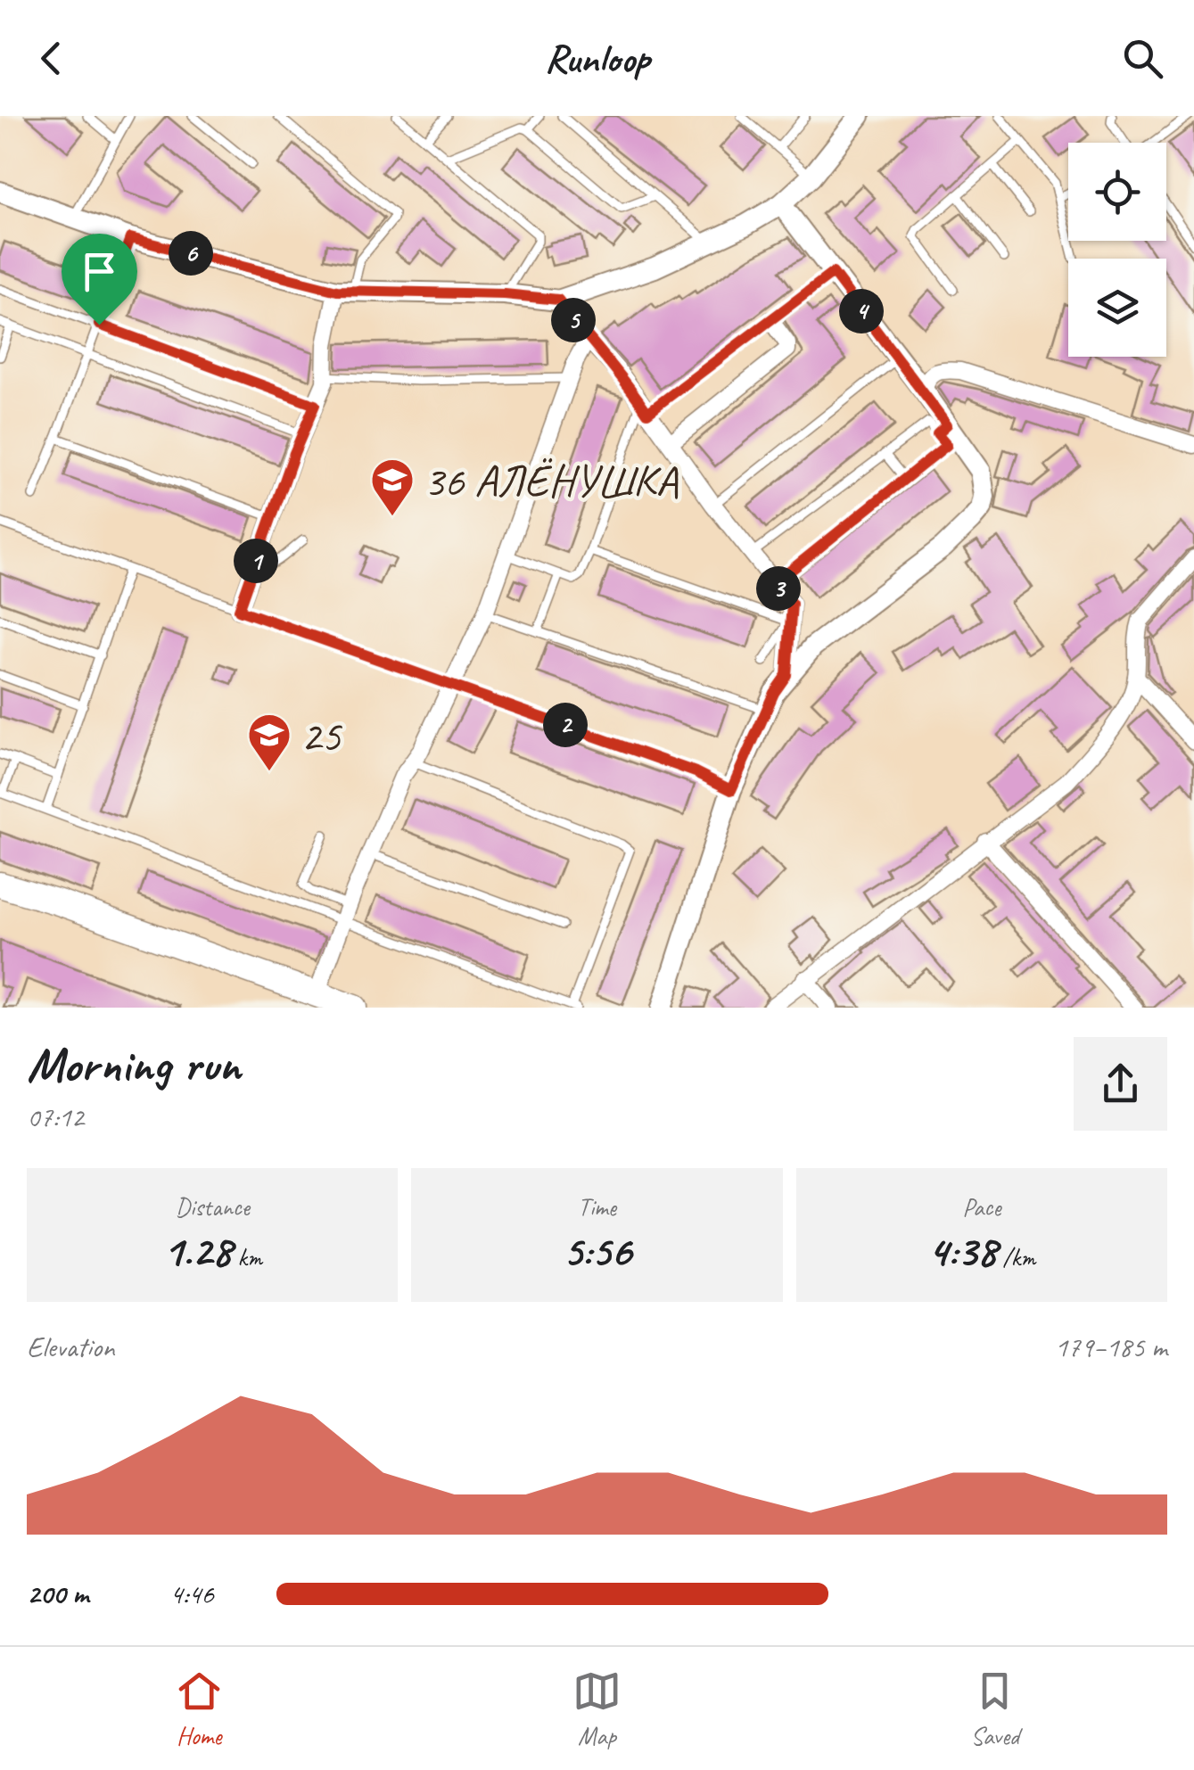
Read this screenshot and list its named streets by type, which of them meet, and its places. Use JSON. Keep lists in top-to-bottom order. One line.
{"places":{"school or university":["36 АЛЁНУШКА","25"]},"page":{"header":"Runloop","pins":["6","4","5","1","3","2"],"heading":["Morning run","07:12"],"stats":[["Distance","1.28 km"],["Time","5:56"],["Pace","4:38 /km"]],"chart":["Elevation","179–185 m"],"list":[{"name":"200 m","note":"4:46"}],"tabs":["Home","Map","Saved"]}}
